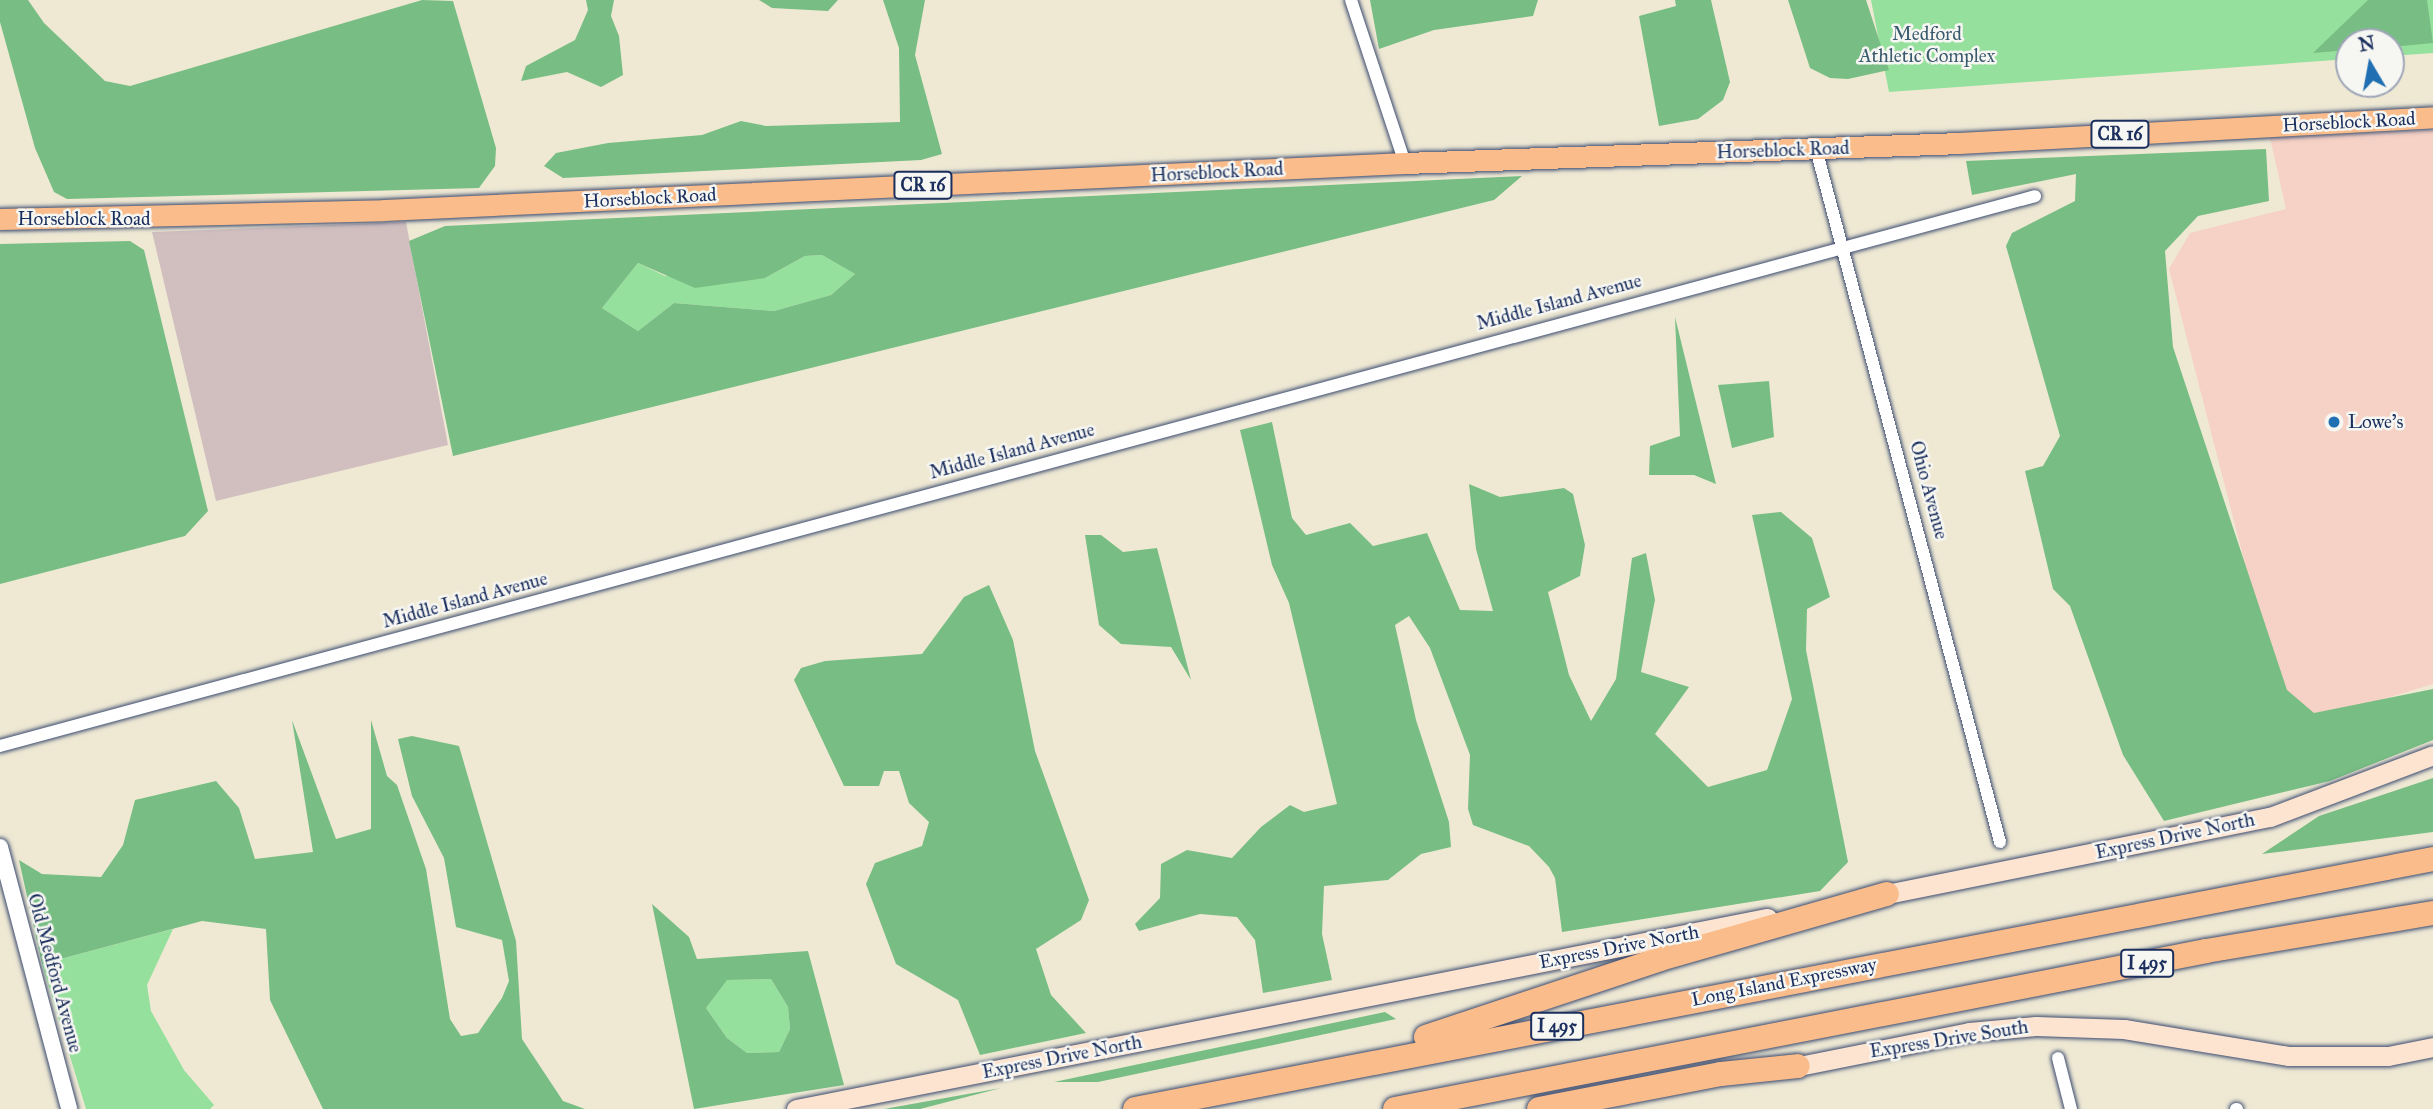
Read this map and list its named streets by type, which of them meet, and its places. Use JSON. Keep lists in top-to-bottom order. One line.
{"streets":{"highway":["I 495","Long Island Expressway"],"main road":["Horseblock Road","CR 16","Express Drive North","Express Drive South"],"street":["Middle Island Avenue","Ohio Avenue","Old Medford Avenue"]},"crossings":[["Horseblock Road","Ohio Avenue"],["Middle Island Avenue","Ohio Avenue"]],"parks":["Medford Athletic Complex"],"places":["Lowe's"],"north":"top"}
